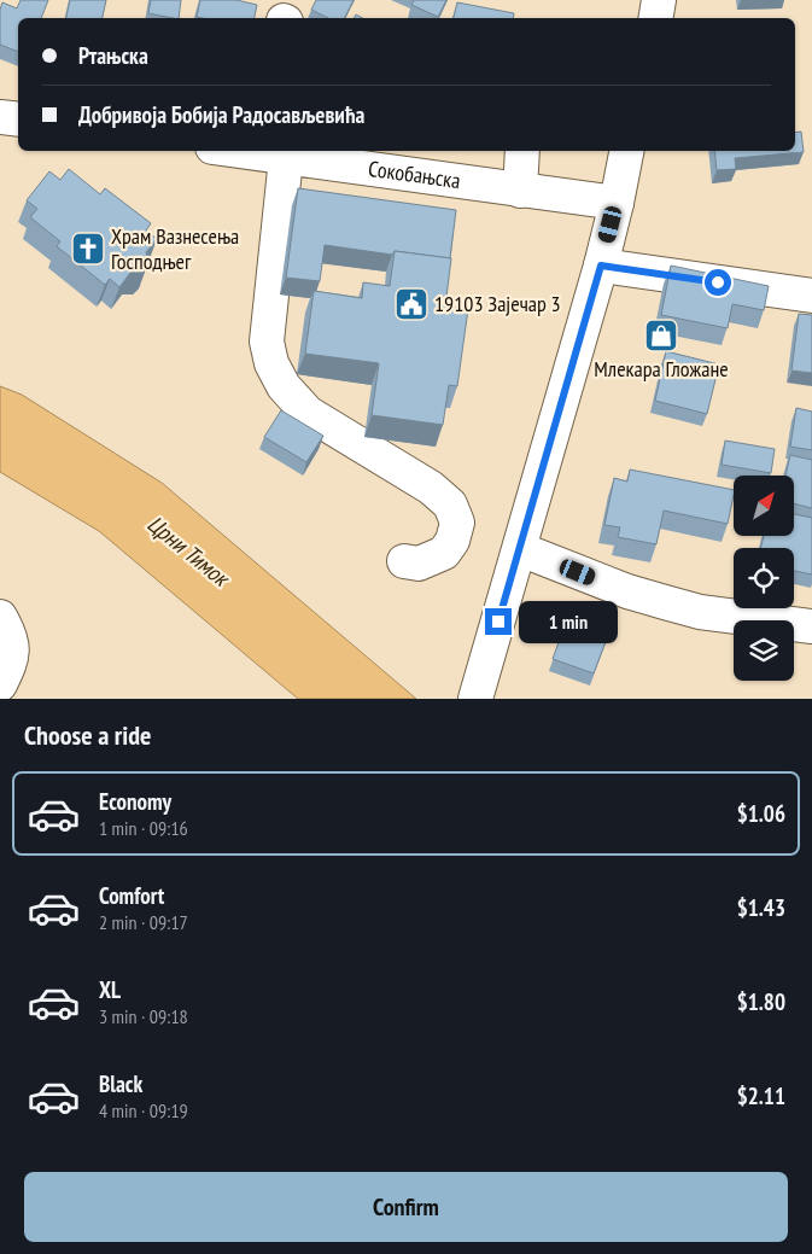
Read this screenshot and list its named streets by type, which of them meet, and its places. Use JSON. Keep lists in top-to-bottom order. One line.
{"streets":{"street":["Сокобањска"]},"water":["Црни Тимок"],"places":{"church":["Храм Вазнесења Господњег"],"public building":["19103 Зајечар 3"],"shop":["Млекара Гложане"]},"north":"top right","page":{"banner":["Ртањска","Добривоја Бобија Радосављевића"],"bubble":"1 min","heading":"Choose a ride","list":[{"name":"Economy","note":"1 min · 09:16","value":"$1.06"},{"name":"Comfort","note":"2 min · 09:17","value":"$1.43"},{"name":"XL","note":"3 min · 09:18","value":"$1.80"},{"name":"Black","note":"4 min · 09:19","value":"$2.11"}],"buttons":"Confirm"}}
